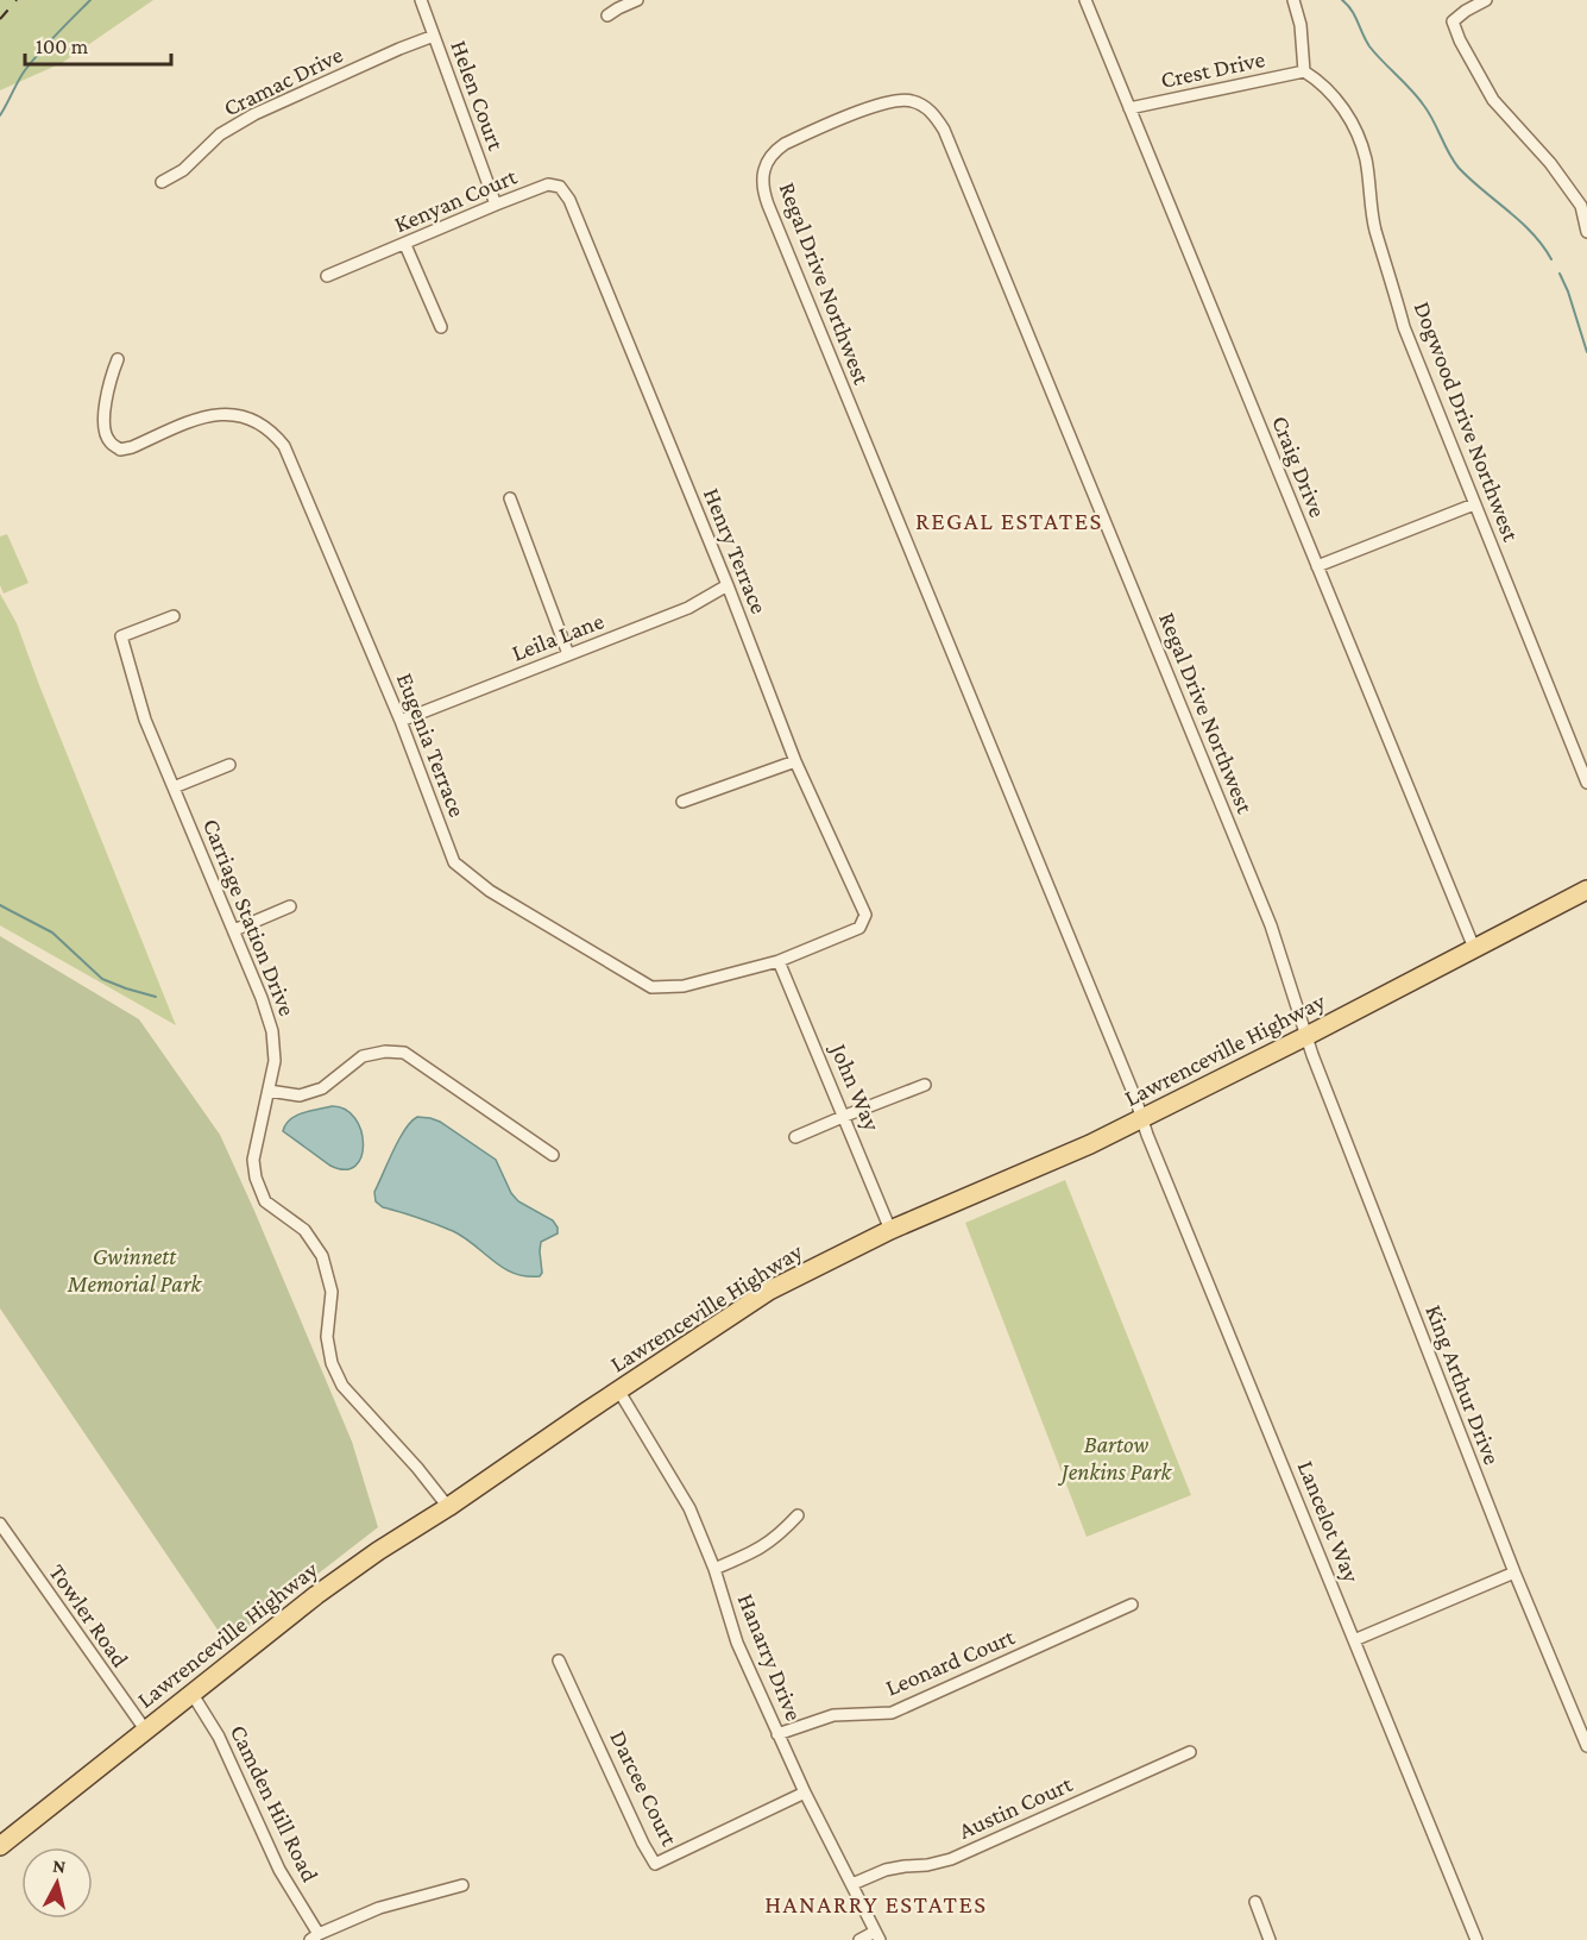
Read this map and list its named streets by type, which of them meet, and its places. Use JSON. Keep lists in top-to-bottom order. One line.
{"streets":{"main road":["Lawrenceville Highway"],"street":["Crest Drive","Cramac Drive","Helen Court","Kenyan Court","Regal Drive Northwest","Dogwood Drive Northwest","Craig Drive","Henry Terrace","Leila Lane","Eugenia Terrace","Carriage Station Drive","John Way","King Arthur Drive","Lancelot Way","Towler Road","Hanarry Drive","Leonard Court","Darcee Court","Camden Hill Road","Austin Court"]},"crossings":[["Crest Drive","Dogwood Drive Northwest"],["Crest Drive","Craig Drive"],["Cramac Drive","Helen Court"],["Helen Court","Kenyan Court"],["Kenyan Court","Henry Terrace"],["Regal Drive Northwest","Lawrenceville Highway"],["Regal Drive Northwest","King Arthur Drive"],["Regal Drive Northwest","Lancelot Way"],["Craig Drive","Lawrenceville Highway"],["Henry Terrace","Leila Lane"],["Henry Terrace","Eugenia Terrace"],["Leila Lane","Eugenia Terrace"],["Eugenia Terrace","John Way"],["Carriage Station Drive","Lawrenceville Highway"],["Lawrenceville Highway","John Way"],["Lawrenceville Highway","King Arthur Drive"],["Lawrenceville Highway","Lancelot Way"],["Lawrenceville Highway","Towler Road"],["Lawrenceville Highway","Hanarry Drive"],["Lawrenceville Highway","Camden Hill Road"],["Hanarry Drive","Leonard Court"],["Hanarry Drive","Darcee Court"],["Hanarry Drive","Austin Court"]],"districts":["REGAL ESTATES","HANARRY ESTATES"],"parks":["Gwinnett Memorial Park","Bartow Jenkins Park"],"scale_bar":"100 m","north":"top"}
